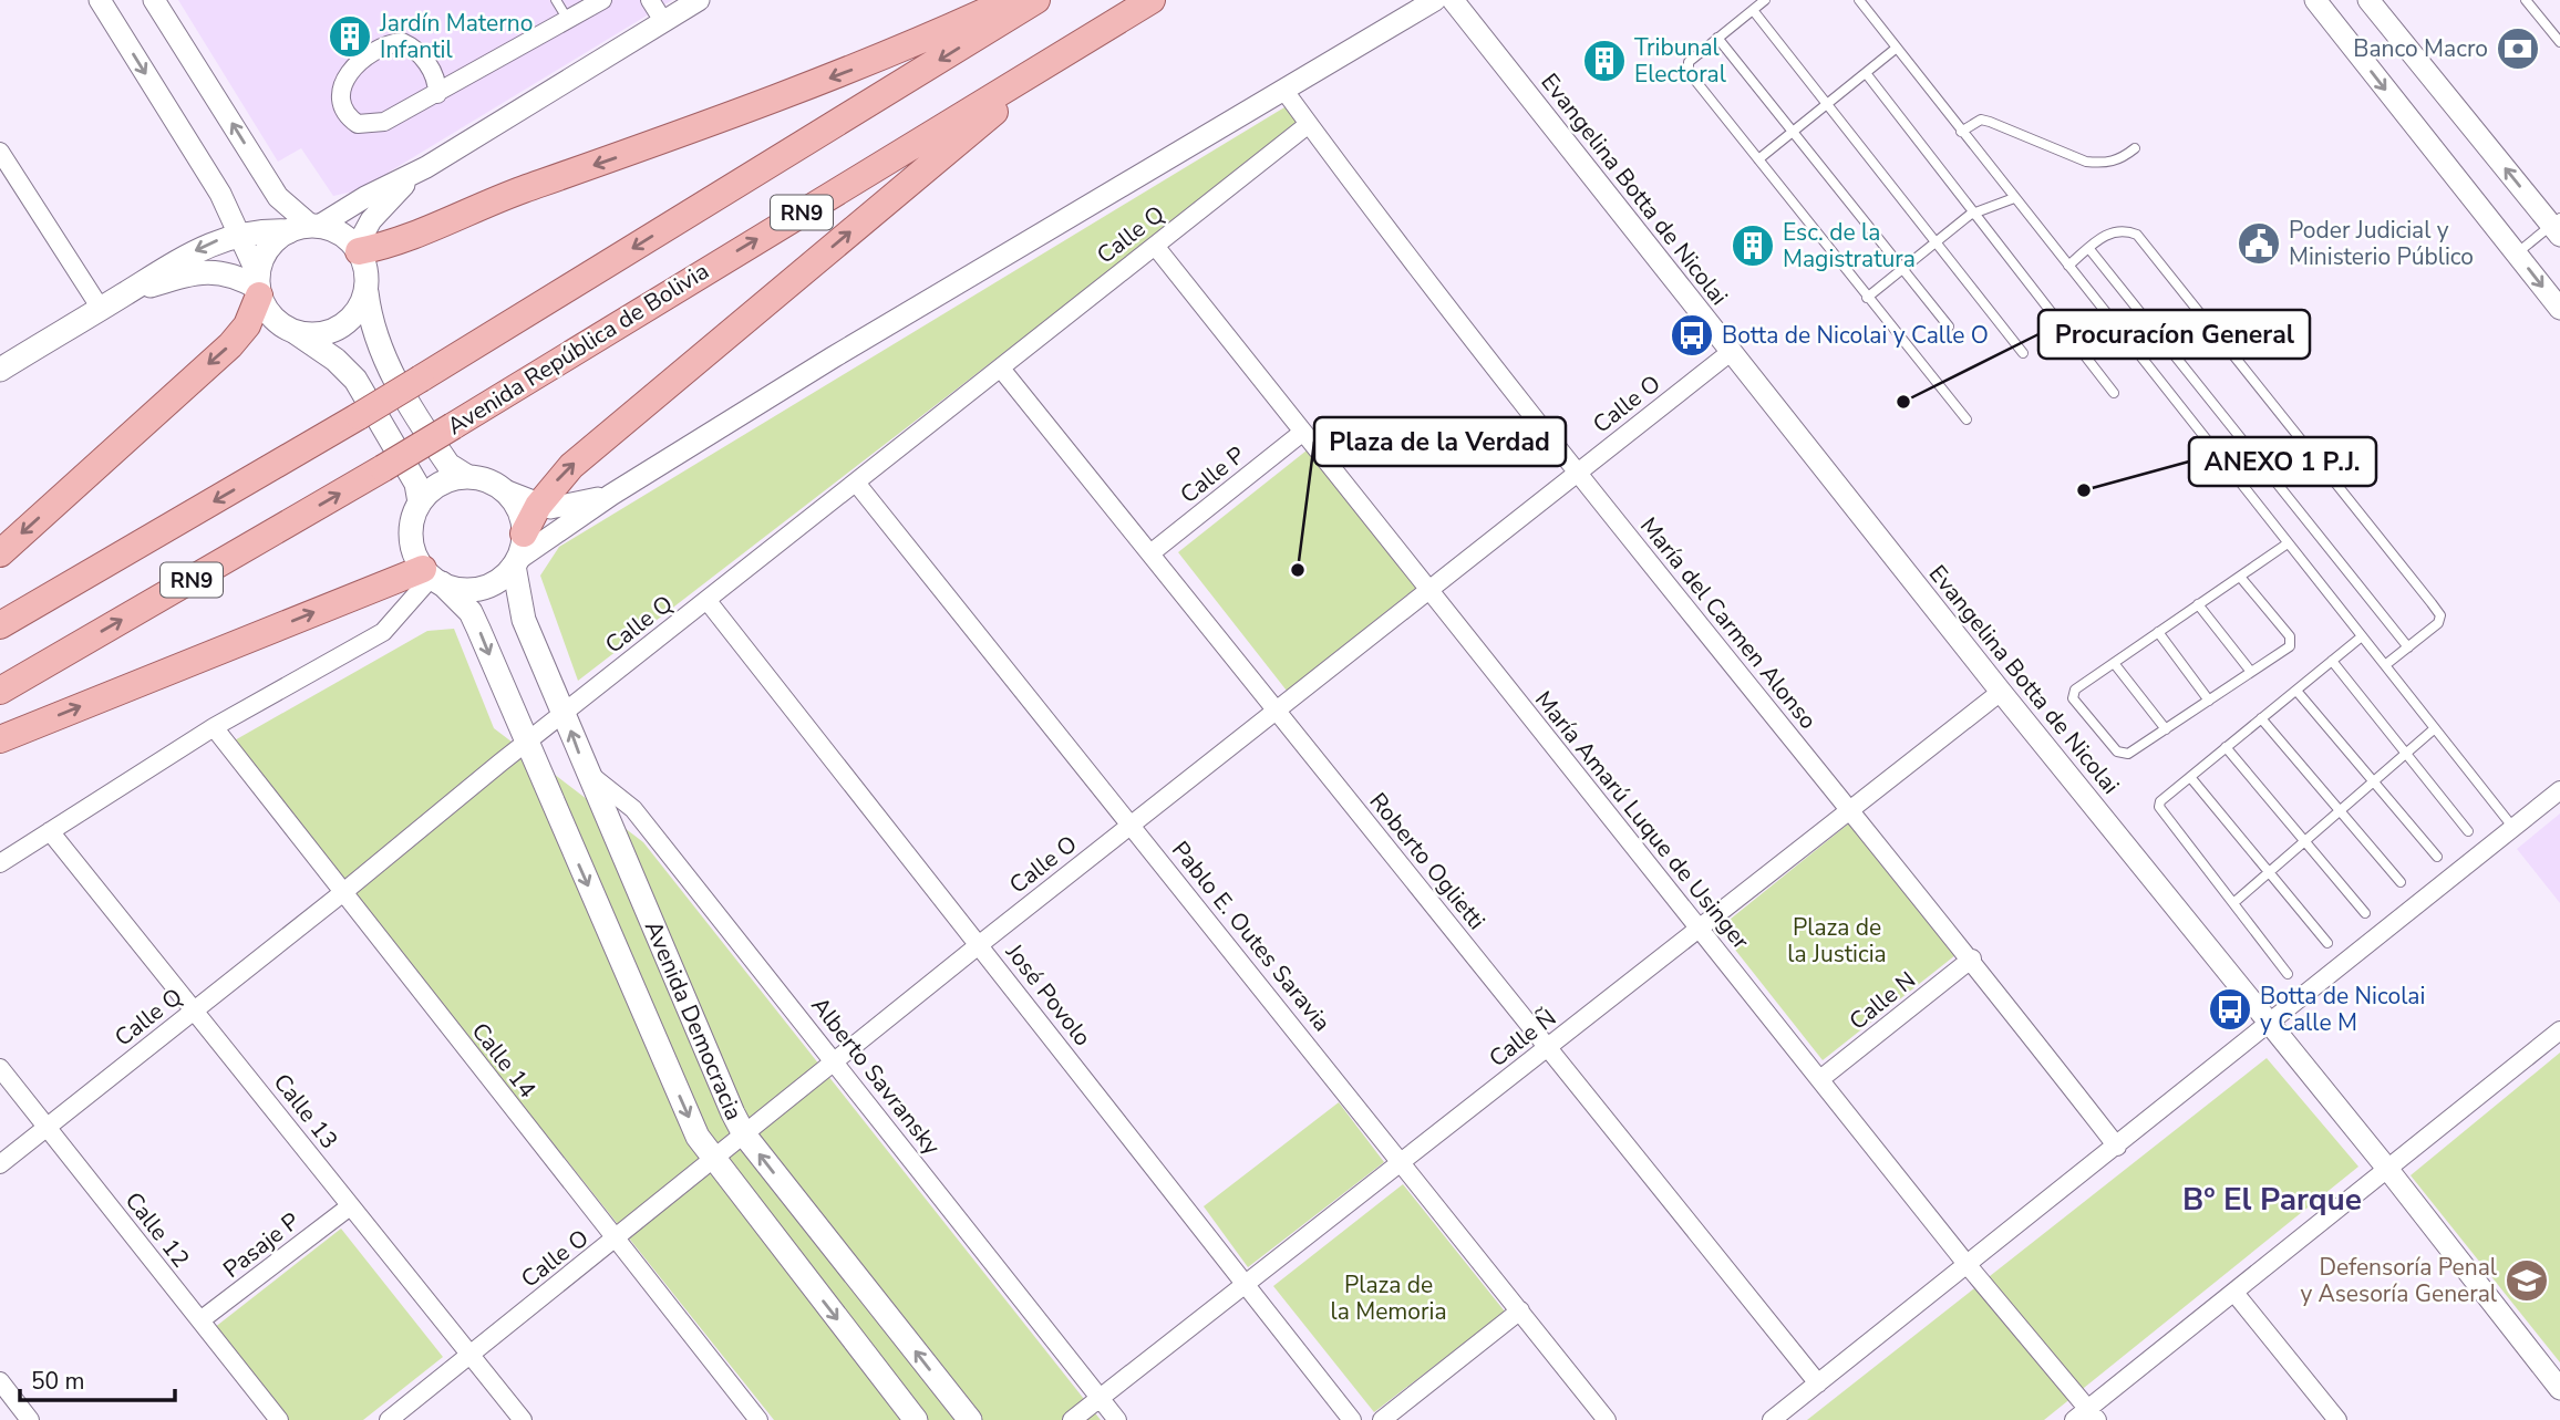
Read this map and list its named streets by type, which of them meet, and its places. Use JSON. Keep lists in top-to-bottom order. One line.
{"streets":{"main road":["RN9","Avenida República de Bolivia","Avenida Democracia"],"street":["Evangelina Botta de Nicolai","Calle Q","Calle O","Calle P","María del Carmen Alonso","María Amarú Luque de Usinger","Roberto Oglietti","Pablo E. Outes Saravia","José Povolo","Calle N","Calle Ñ","Calle 14","Alberto Savransky","Calle 13","Calle 12","Pasaje P"]},"crossings":[["Evangelina Botta de Nicolai","Calle O"],["Evangelina Botta de Nicolai","Calle Ñ"],["Calle Q","María del Carmen Alonso"],["Calle Q","María Amarú Luque de Usinger"],["Calle Q","Roberto Oglietti"],["Calle Q","Pablo E. Outes Saravia"],["Calle Q","José Povolo"],["Calle Q","Avenida Democracia"],["Calle Q","Calle 14"],["Calle Q","Calle 13"],["Calle Q","Calle 12"],["Calle O","María del Carmen Alonso"],["Calle O","María Amarú Luque de Usinger"],["Calle O","Roberto Oglietti"],["Calle O","Pablo E. Outes Saravia"],["Calle O","José Povolo"],["Calle O","Avenida Democracia"],["Calle O","Calle 14"],["Calle O","Alberto Savransky"],["Calle O","Calle 13"],["Calle P","María Amarú Luque de Usinger"],["Calle P","Roberto Oglietti"],["María del Carmen Alonso","Calle N"],["María del Carmen Alonso","Calle Ñ"],["María Amarú Luque de Usinger","Calle N"],["María Amarú Luque de Usinger","Calle Ñ"],["Roberto Oglietti","Calle Ñ"],["Pablo E. Outes Saravia","Calle Ñ"],["José Povolo","Calle Ñ"],["Avenida Democracia","Alberto Savransky"],["Calle Ñ","Alberto Savransky"],["Calle 13","Pasaje P"],["Calle 12","Pasaje P"]],"districts":["Bº El Parque"],"parks":["Plaza de la Justicia","Plaza de la Memoria"],"places":{"building":["Jardín Materno Infantil","Tribunal Electoral","Esc. de la Magistratura"],"bank":["Banco Macro"],"public building":["Poder Judicial y Ministerio Público"],"bus stop":["Botta de Nicolai y Calle O","Botta de Nicolai y Calle M"],"other":["Procuracíon General","ANEXO 1 P.J.","Plaza de la Verdad"],"school or university":["Defensoría Penal y Asesoría General"]},"scale_bar":"50 m"}
